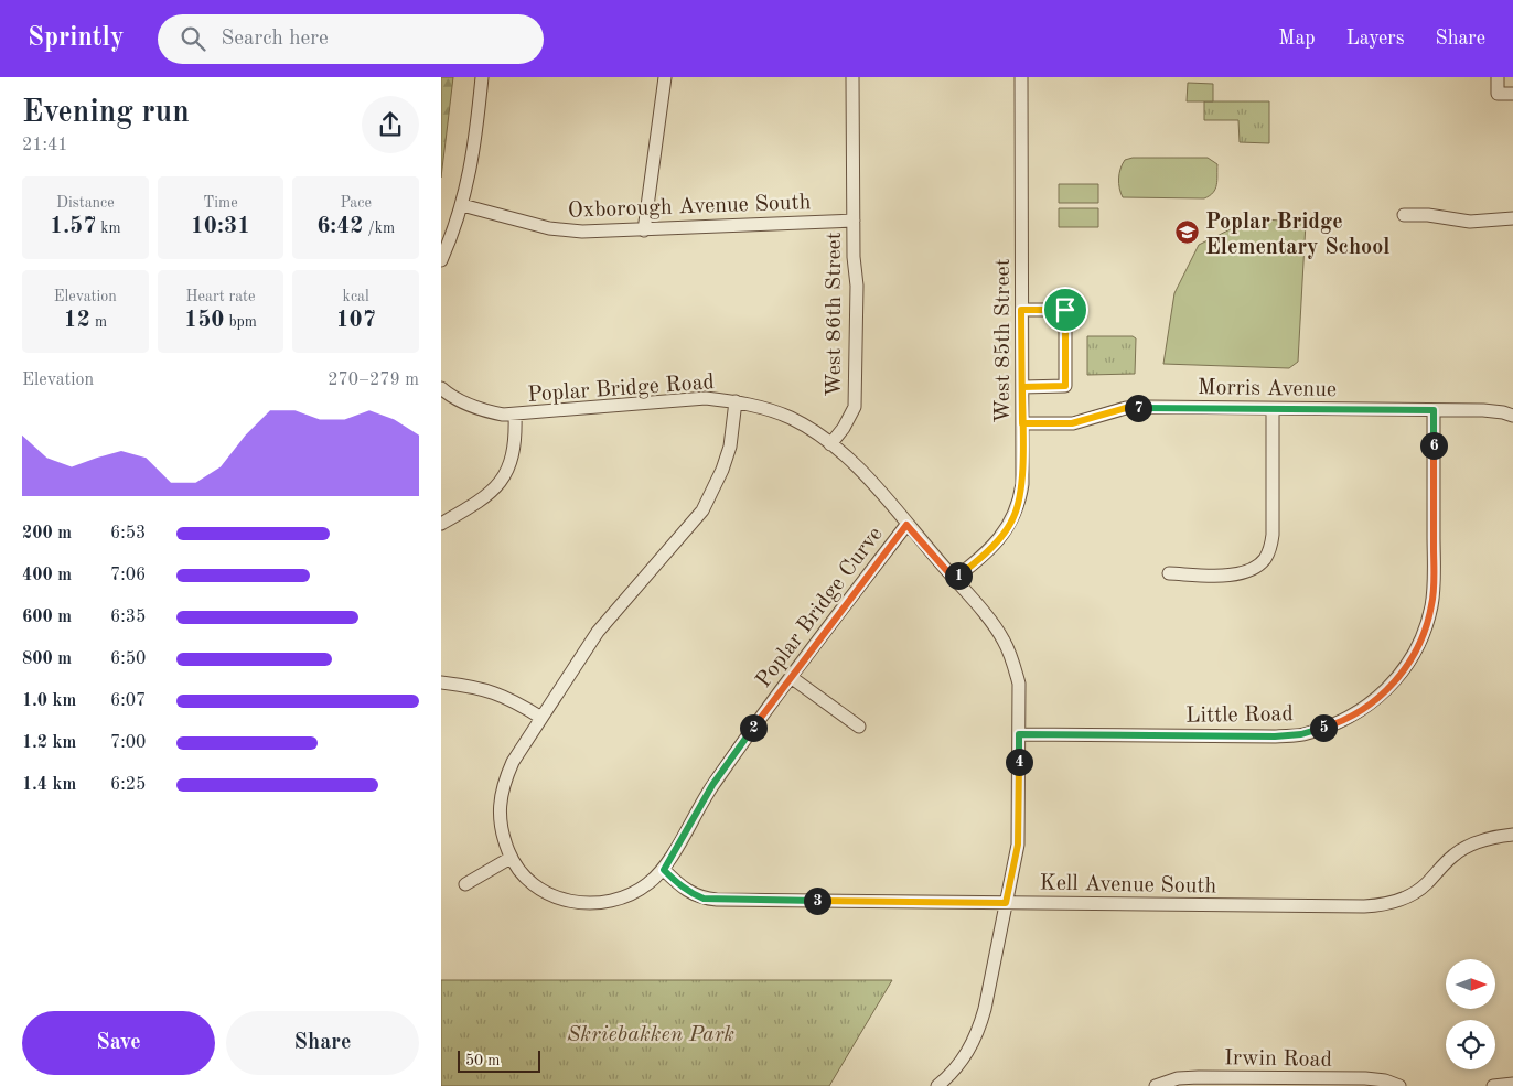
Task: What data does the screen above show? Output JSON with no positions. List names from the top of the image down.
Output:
{
  "streets": {
    "street": [
      "Oxborough Avenue South",
      "West 86th Street",
      "West 85th Street",
      "Poplar Bridge Road",
      "Morris Avenue",
      "Poplar Bridge Curve",
      "Little Road",
      "Kell Avenue South",
      "Irwin Road"
    ]
  },
  "crossings": [
    ["Oxborough Avenue South", "West 86th Street"],
    ["West 86th Street", "Poplar Bridge Road"],
    ["West 85th Street", "Poplar Bridge Road"],
    ["West 85th Street", "Morris Avenue"],
    ["Poplar Bridge Road", "Poplar Bridge Curve"],
    ["Poplar Bridge Road", "Little Road"],
    ["Poplar Bridge Road", "Kell Avenue South"],
    ["Morris Avenue", "Little Road"],
    ["Poplar Bridge Curve", "Kell Avenue South"]
  ],
  "parks": ["Skriebakken Park"],
  "places": {
    "school or university": ["Poplar Bridge Elementary School"]
  },
  "scale_bar": "50 m",
  "north": "right",
  "page": {
    "header": "Sprintly",
    "search": "Search here",
    "nav": ["Map", "Layers", "Share"],
    "heading": ["Evening run", "21:41"],
    "stats": [
      ["Distance", "1.57 km"],
      ["Time", "10:31"],
      ["Pace", "6:42 /km"],
      ["Elevation", "12 m"],
      ["Heart rate", "150 bpm"],
      ["kcal", "107"]
    ],
    "chart": ["Elevation", "270–279 m"],
    "pins": [
      "7",
      "6",
      "1",
      "2",
      "5",
      "4",
      "3"
    ],
    "list": [
      {
        "name": "200 m",
        "note": "6:53"
      },
      {
        "name": "400 m",
        "note": "7:06"
      },
      {
        "name": "600 m",
        "note": "6:35"
      },
      {
        "name": "800 m",
        "note": "6:50"
      },
      {
        "name": "1.0 km",
        "note": "6:07"
      },
      {
        "name": "1.2 km",
        "note": "7:00"
      },
      {
        "name": "1.4 km",
        "note": "6:25"
      }
    ],
    "buttons": ["Save", "Share"],
    "scale": "50 m"
  }
}
